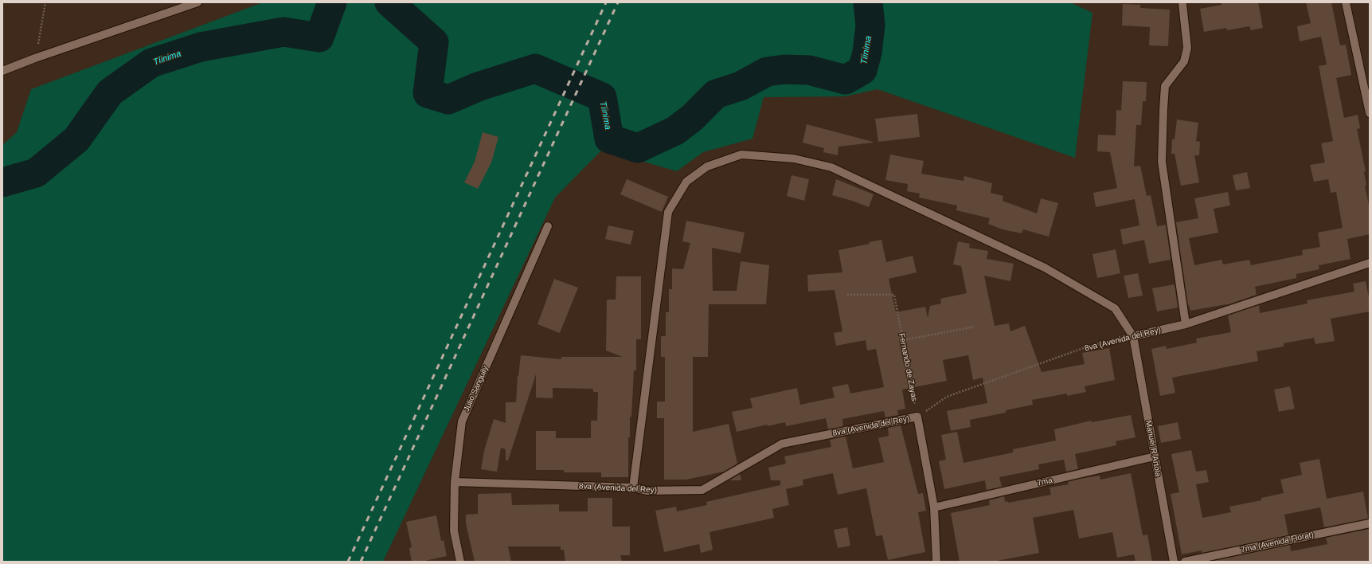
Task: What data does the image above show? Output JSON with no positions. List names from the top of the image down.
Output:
{
  "streets": {
    "street": [
      "8va (Avenida del Rey)",
      "Julio Sanguily",
      "Manuel R Artola",
      "7ma",
      "7ma (Avenida Florat)"
    ],
    "path": ["Fernando de Zayas"]
  },
  "crossings": [
    ["8va (Avenida del Rey)", "Fernando de Zayas"],
    ["8va (Avenida del Rey)", "Julio Sanguily"],
    ["8va (Avenida del Rey)", "Manuel R Artola"],
    ["Manuel R Artola", "7ma"]
  ],
  "water": ["Tíinima"]
}
